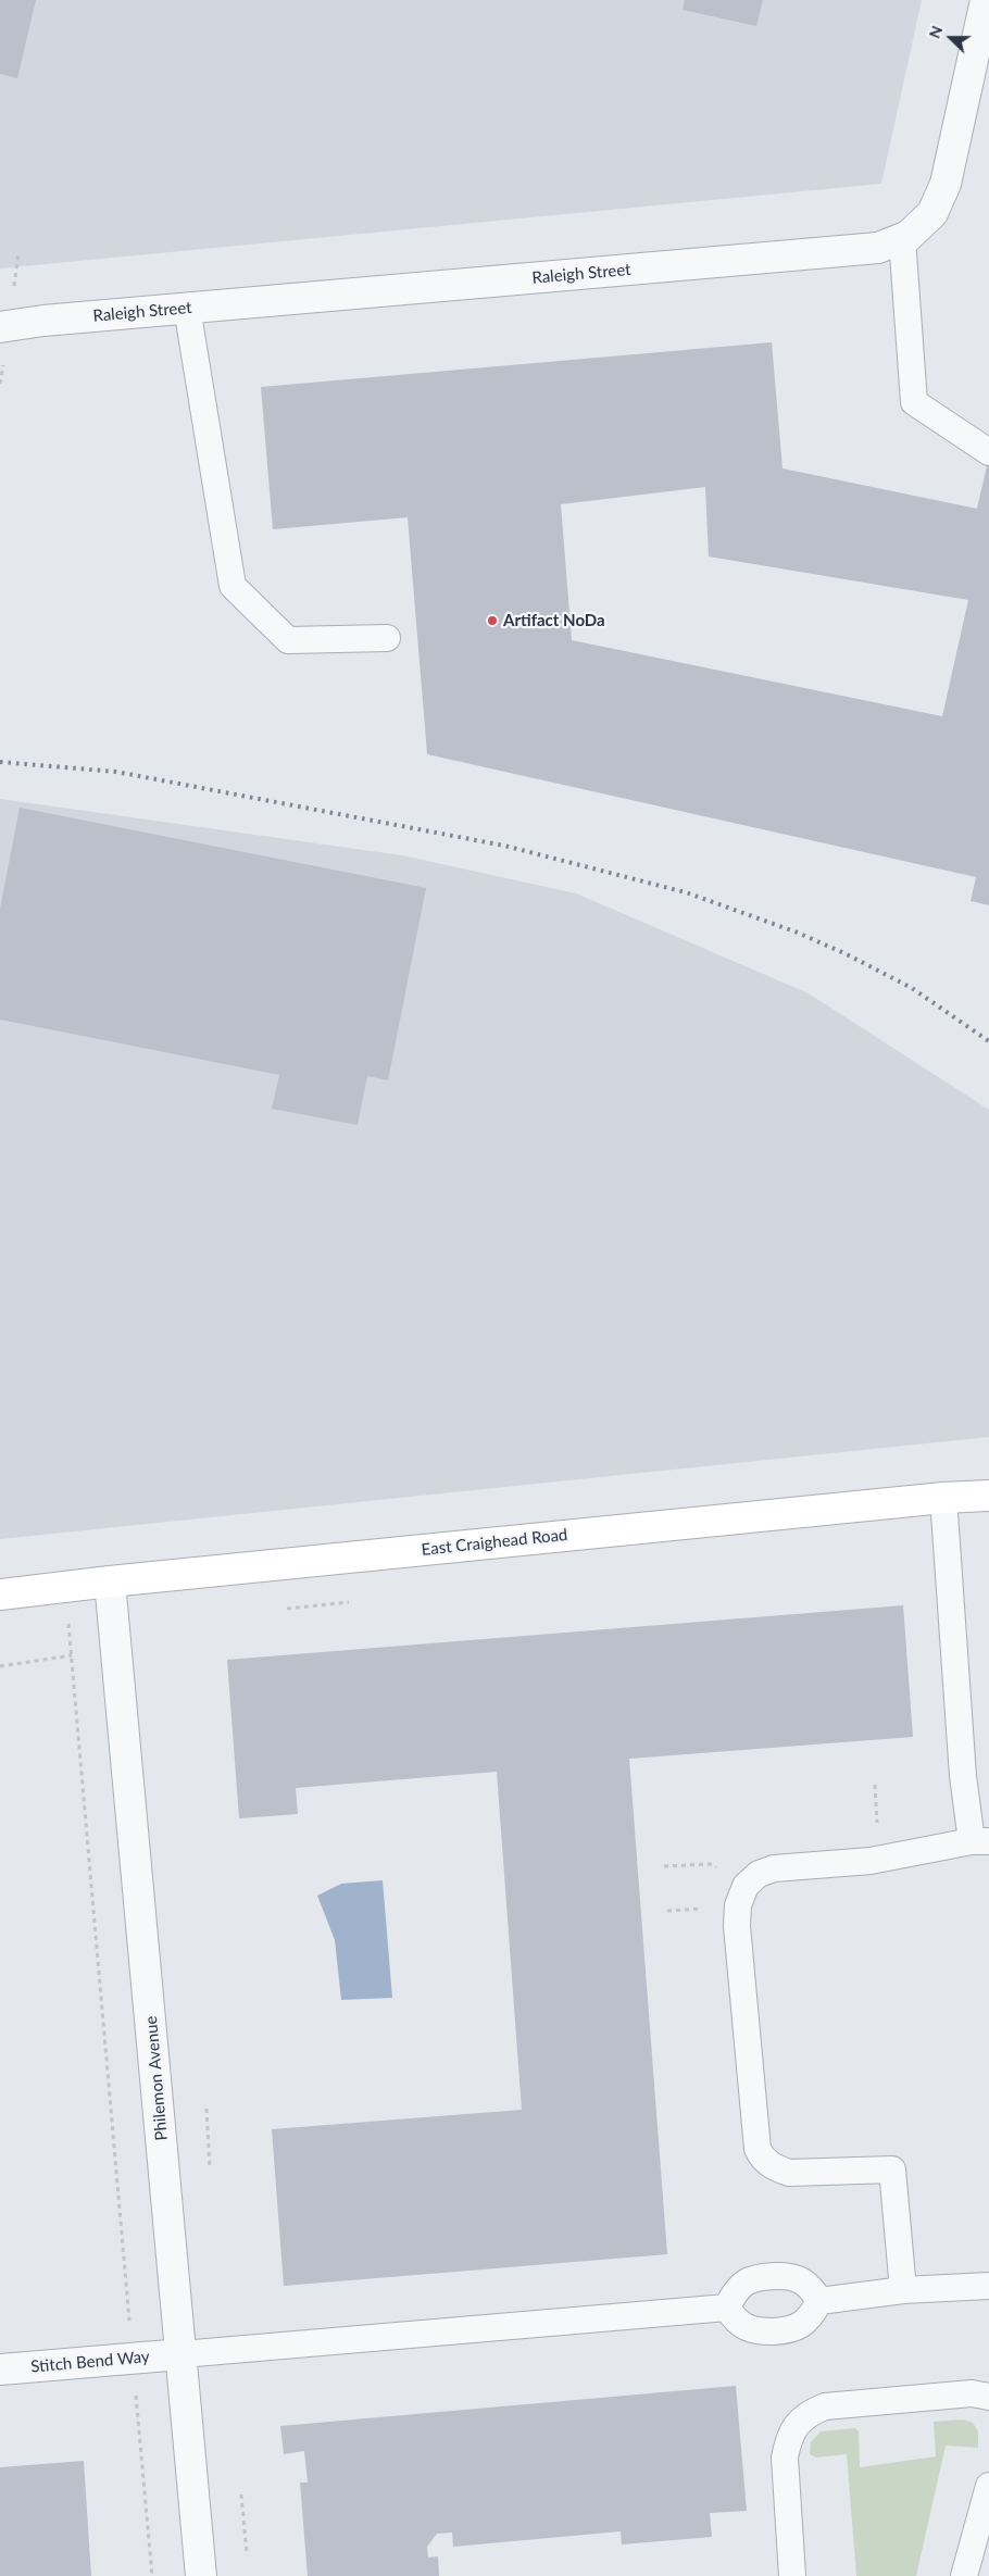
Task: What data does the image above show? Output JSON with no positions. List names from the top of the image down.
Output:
{
  "streets": {
    "street": [
      "Raleigh Street",
      "East Craighead Road",
      "Philemon Avenue",
      "Stitch Bend Way"
    ]
  },
  "crossings": [
    ["East Craighead Road", "Philemon Avenue"],
    ["Philemon Avenue", "Stitch Bend Way"]
  ],
  "places": ["Artifact NoDa"],
  "north": "left"
}
